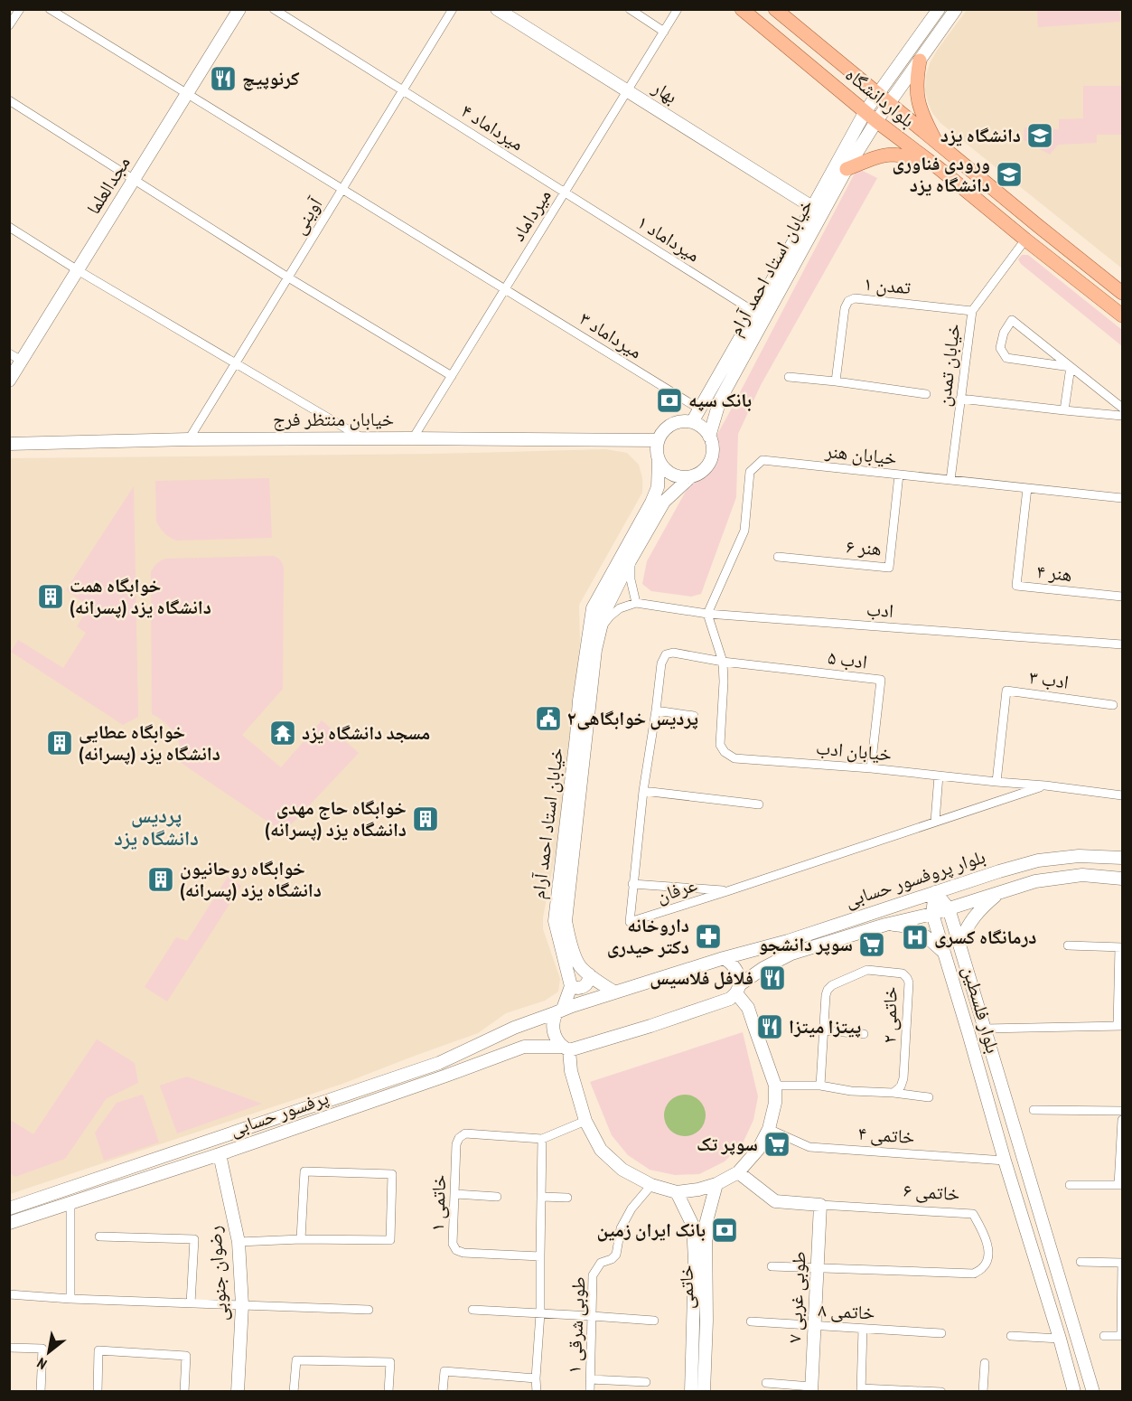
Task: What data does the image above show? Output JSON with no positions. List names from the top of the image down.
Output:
{
  "streets": {
    "main road": [
      "بهار",
      "بلواردانشگاه",
      "مجدالعلما",
      "خیابان استاد احمد آرام",
      "خیابان منتظر فرج",
      "بلوار پروفسور حسابی",
      "بلوار فلسطین",
      "پرفسور حسابی",
      "خاتمی ۶",
      "رضوان جنوبی",
      "خاتمی",
      "طوبی غربی ۷"
    ],
    "street": [
      "میرداماد ۴",
      "میرداماد",
      "آوینی",
      "میرداماد ۱",
      "تمدن ۱",
      "میرداماد ۳",
      "خیابان تمدن",
      "خیابان هنر",
      "هنر ۶",
      "هنر ۴",
      "ادب",
      "ادب ۵",
      "ادب ۳",
      "خیابان ادب",
      "عرفان",
      "خاتمی ۲",
      "خاتمی ۴",
      "خاتمی ۱",
      "خاتمی ۸",
      "طوبی شرقی ۱"
    ]
  },
  "crossings": [
    ["بهار", "میرداماد"],
    ["بهار", "خیابان استاد احمد آرام"],
    ["بلواردانشگاه", "خیابان استاد احمد آرام"],
    ["بلواردانشگاه", "خیابان تمدن"],
    ["میرداماد ۴", "میرداماد"],
    ["میرداماد ۴", "آوینی"],
    ["میرداماد ۴", "میرداماد ۱"],
    ["مجدالعلما", "میرداماد ۳"],
    ["میرداماد", "میرداماد ۱"],
    ["میرداماد", "میرداماد ۳"],
    ["میرداماد", "خیابان منتظر فرج"],
    ["آوینی", "میرداماد ۳"],
    ["آوینی", "خیابان منتظر فرج"],
    ["میرداماد ۱", "خیابان استاد احمد آرام"],
    ["خیابان استاد احمد آرام", "میرداماد ۳"],
    ["خیابان استاد احمد آرام", "خیابان منتظر فرج"],
    ["تمدن ۱", "خیابان تمدن"],
    ["خیابان تمدن", "خیابان هنر"],
    ["خیابان هنر", "هنر ۶"],
    ["خیابان هنر", "هنر ۴"],
    ["خیابان هنر", "ادب"],
    ["خیابان هنر", "خیابان ادب"],
    ["ادب", "خیابان ادب"],
    ["ادب ۵", "خیابان ادب"],
    ["ادب ۵", "عرفان"],
    ["ادب ۳", "خیابان ادب"],
    ["خیابان ادب", "عرفان"],
    ["بلوار پروفسور حسابی", "بلوار فلسطین"],
    ["بلوار پروفسور حسابی", "پرفسور حسابی"],
    ["بلوار فلسطین", "خاتمی ۴"],
    ["پرفسور حسابی", "رضوان جنوبی"],
    ["خاتمی ۶", "طوبی غربی ۷"],
    ["طوبی غربی ۷", "خاتمی ۸"]
  ],
  "districts": ["پردیس دانشگاه یزد"],
  "places": {
    "restaurant": ["کرنوپیچ", "فلافل فلاسیس", "پیتزا میتزا"],
    "school or university": ["دانشگاه یزد", "ورودی فناوری دانشگاه یزد"],
    "bank": ["بانک سپه", "بانک ایران زمین"],
    "building": [
      "خوابگاه همت (پسرانه) دانشگاه یزد",
      "خوابگاه عطایی (پسرانه) دانشگاه یزد",
      "خوابگاه حاج مهدی (پسرانه) دانشگاه یزد",
      "خوابگاه روحانیون (پسرانه) دانشگاه یزد"
    ],
    "public building": ["پردیس خوابگاهی٢"],
    "temple": ["مسجد دانشگاه یزد"],
    "pharmacy": ["داروخانه دکتر حیدری"],
    "hospital": ["درمانگاه کسری"],
    "supermarket": ["سوپر دانشجو", "سوپر تک"]
  },
  "north": "bottom left"
}
